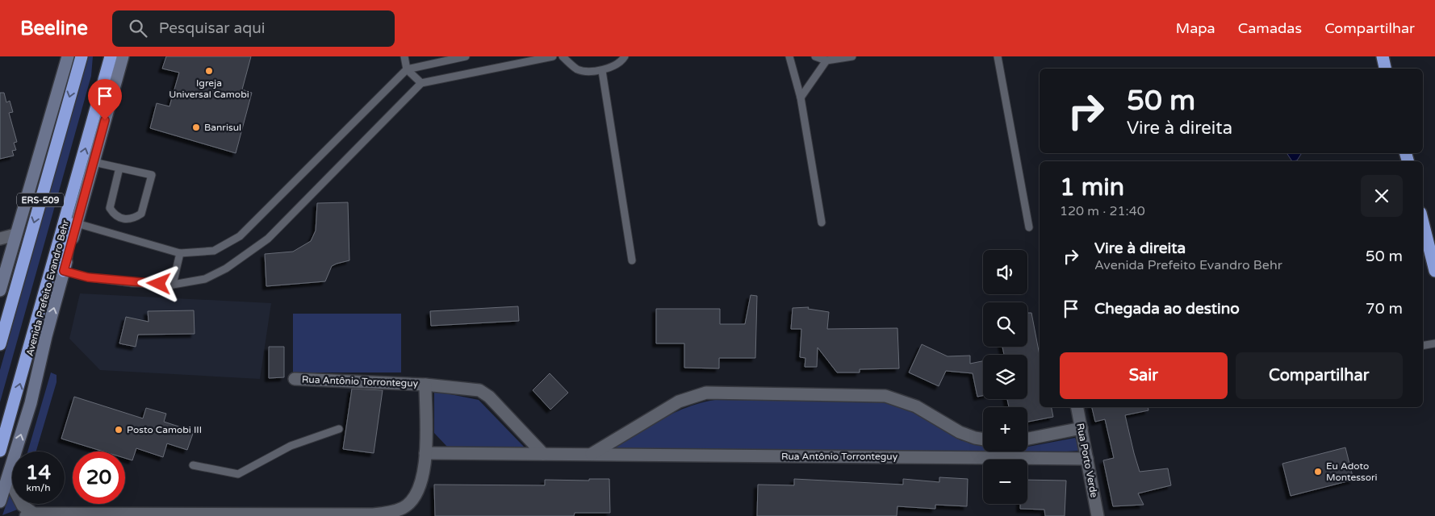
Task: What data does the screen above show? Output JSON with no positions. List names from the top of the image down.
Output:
{
  "streets": {
    "highway": ["ERS-509", "Avenida Prefeito Evandro Behr"],
    "street": ["Rua Antônio Torronteguy", "Rua Porto Verde"]
  },
  "crossings": [
    ["ERS-509", "Avenida Prefeito Evandro Behr"],
    ["Rua Antônio Torronteguy", "Rua Porto Verde"]
  ],
  "places": [
    "Igreja Universal Camobi",
    "Banrisul",
    "Posto Camobi III",
    "Eu Adoto Montessori"
  ],
  "page": {
    "header": "Beeline",
    "search": "Pesquisar aqui",
    "nav": ["Mapa", "Camadas", "Compartilhar"],
    "turn": ["50 m", "Vire à direita"],
    "heading": ["1 min", "120 m · 21:40"],
    "list": [
      {
        "name": "Vire à direita",
        "note": "Avenida Prefeito Evandro Behr",
        "value": "50 m"
      },
      {
        "name": "Chegada ao destino",
        "value": "70 m"
      }
    ],
    "map_buttons": ["+", "−"],
    "buttons": ["Sair", "Compartilhar"],
    "speed": "14 km/h",
    "limit": "20"
  }
}
